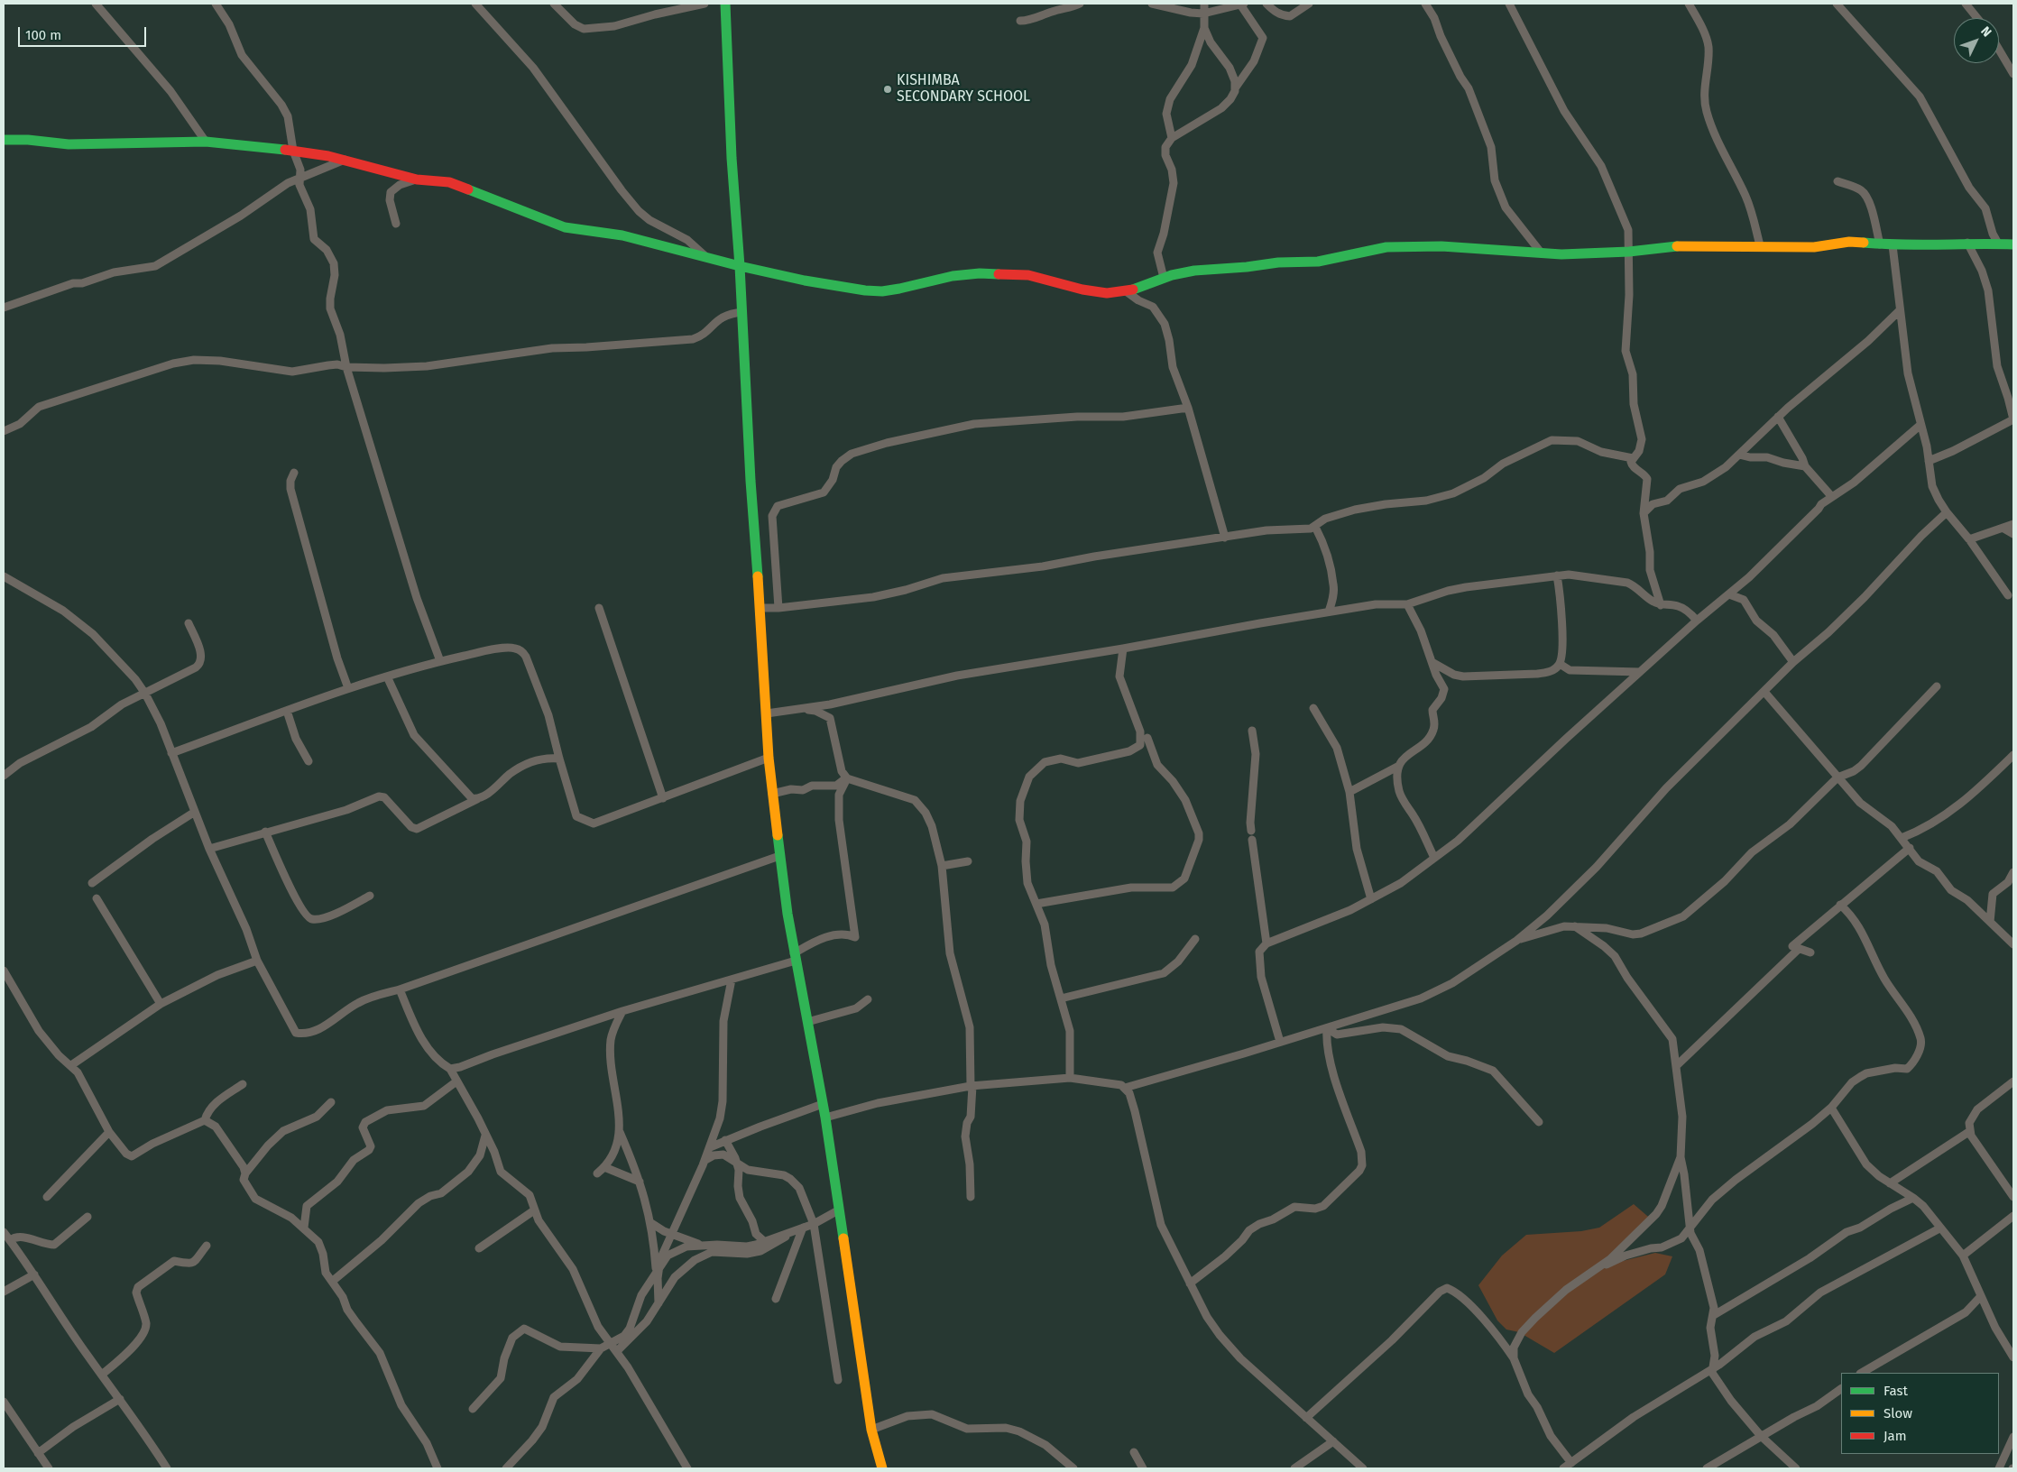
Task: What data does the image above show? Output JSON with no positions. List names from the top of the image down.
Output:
{
  "places": ["KISHIMBA SECONDARY SCHOOL"],
  "legend": ["Fast", "Slow", "Jam"],
  "scale_bar": "100 m",
  "north": "top right"
}
